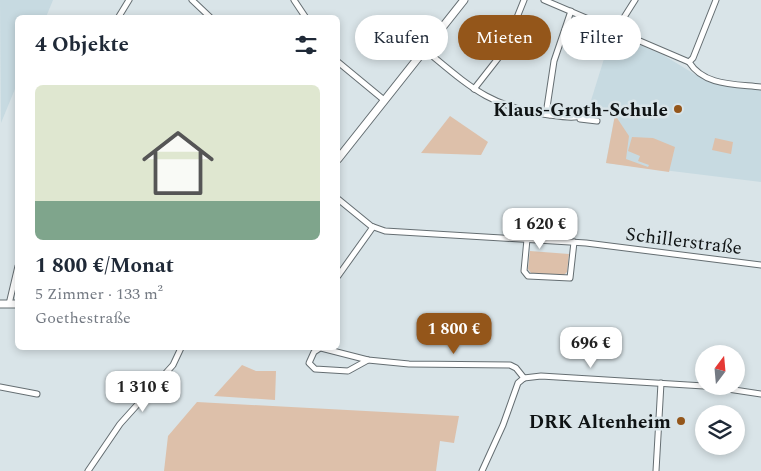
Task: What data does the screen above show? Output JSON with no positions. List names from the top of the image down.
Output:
{
  "streets": {
    "street": ["Schillerstraße"]
  },
  "places": ["Klaus-Groth-Schule", "DRK Altenheim"],
  "north": "top",
  "page": {
    "chip": ["Kaufen", "Mieten", "Filter"],
    "heading": "4 Objekte",
    "list": [
      {
        "name": "1 800 €/Monat",
        "note": "5 Zimmer · 133 m² · Goethestraße"
      }
    ],
    "price": [
      "1 620 €",
      "1 800 €",
      "696 €",
      "1 310 €"
    ]
  }
}
